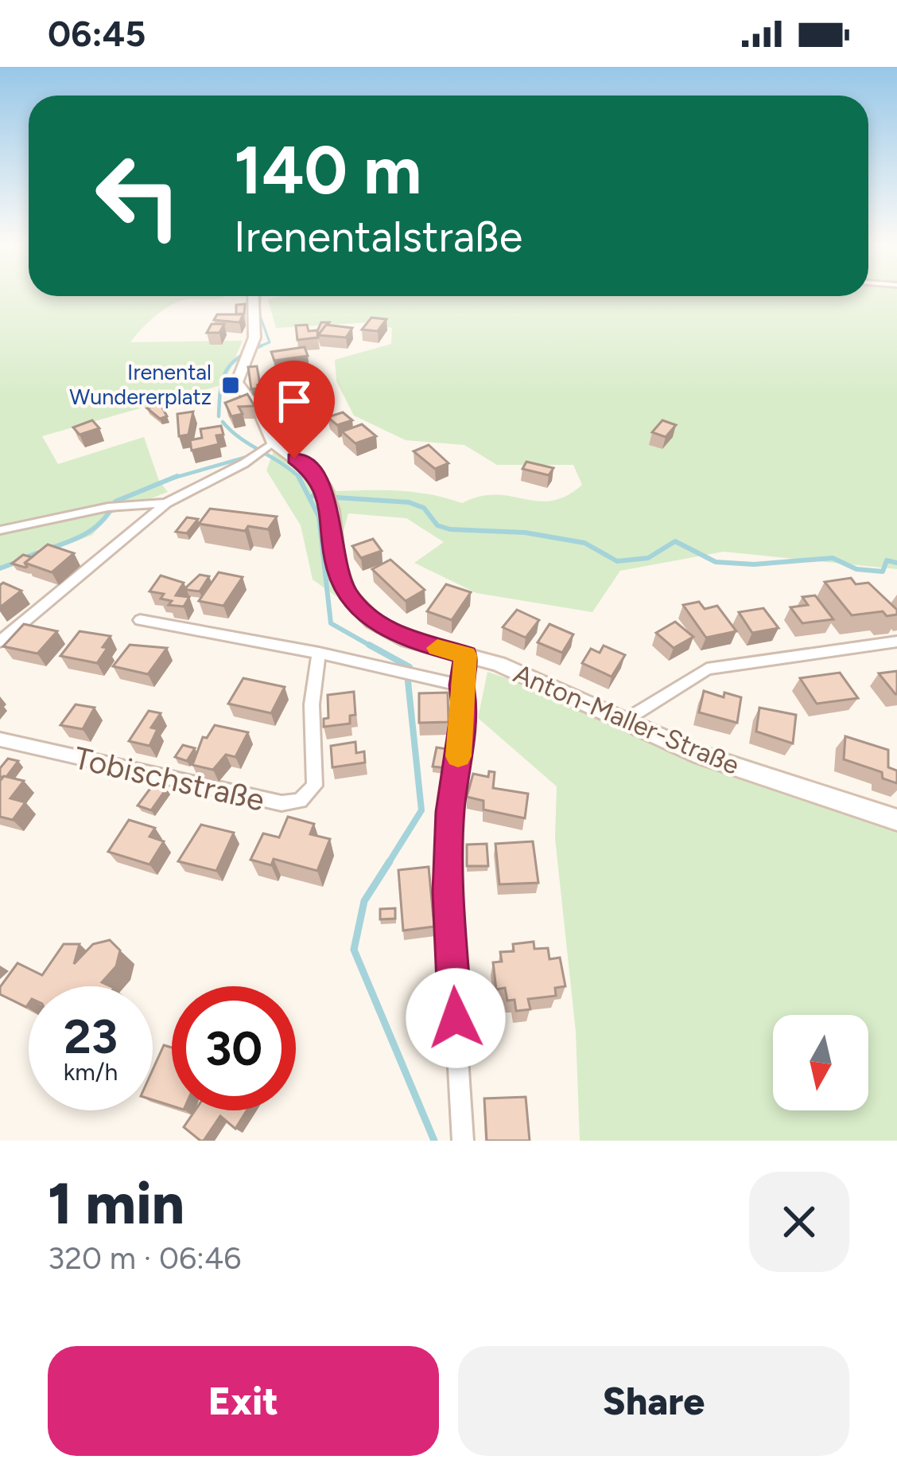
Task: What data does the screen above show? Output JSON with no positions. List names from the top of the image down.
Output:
{
  "streets": {
    "street": ["Anton-Maller-Straße", "Tobischstraße"]
  },
  "places": {
    "transit": ["Irenental Wundererplatz"]
  },
  "north": "bottom",
  "page": {
    "status": "06:45",
    "turn": ["140 m", "Irenentalstraße"],
    "speed": "23 km/h",
    "limit": "30",
    "heading": ["1 min", "320 m · 06:46"],
    "buttons": ["Exit", "Share"]
  }
}
